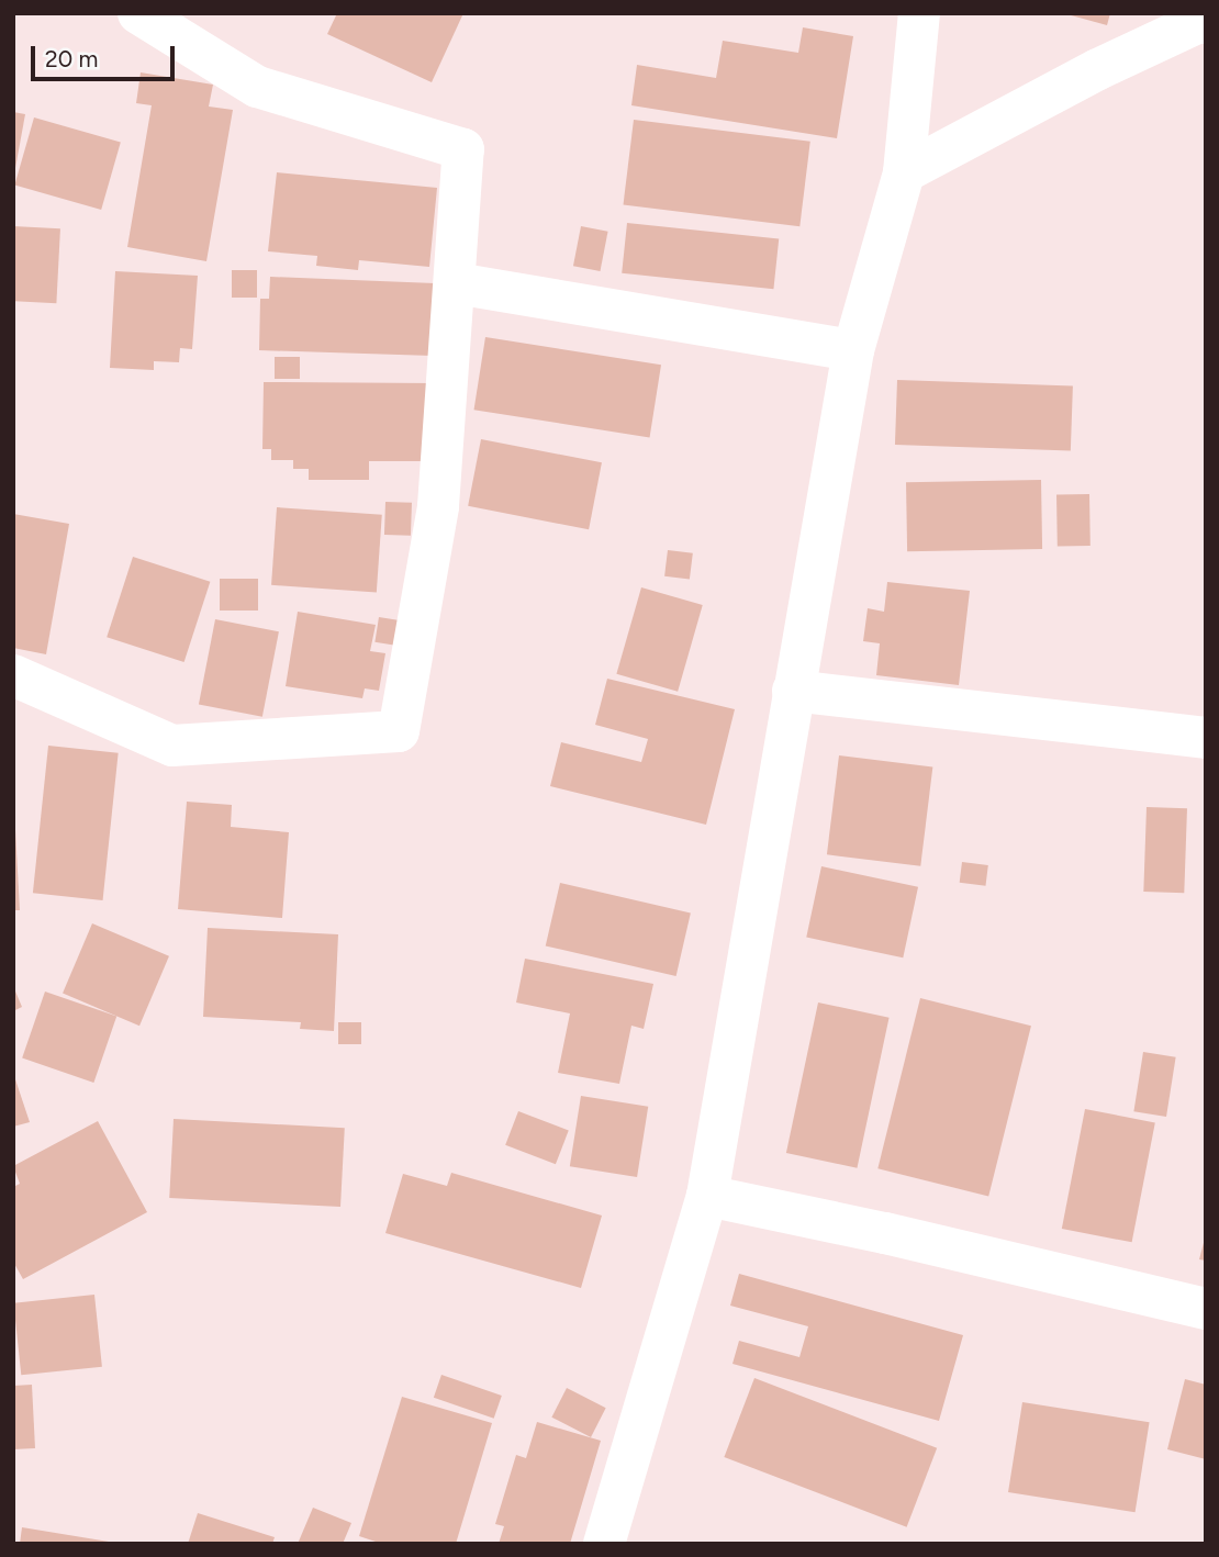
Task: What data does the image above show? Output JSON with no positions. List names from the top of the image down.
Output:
{
  "scale_bar": "20 m"
}
